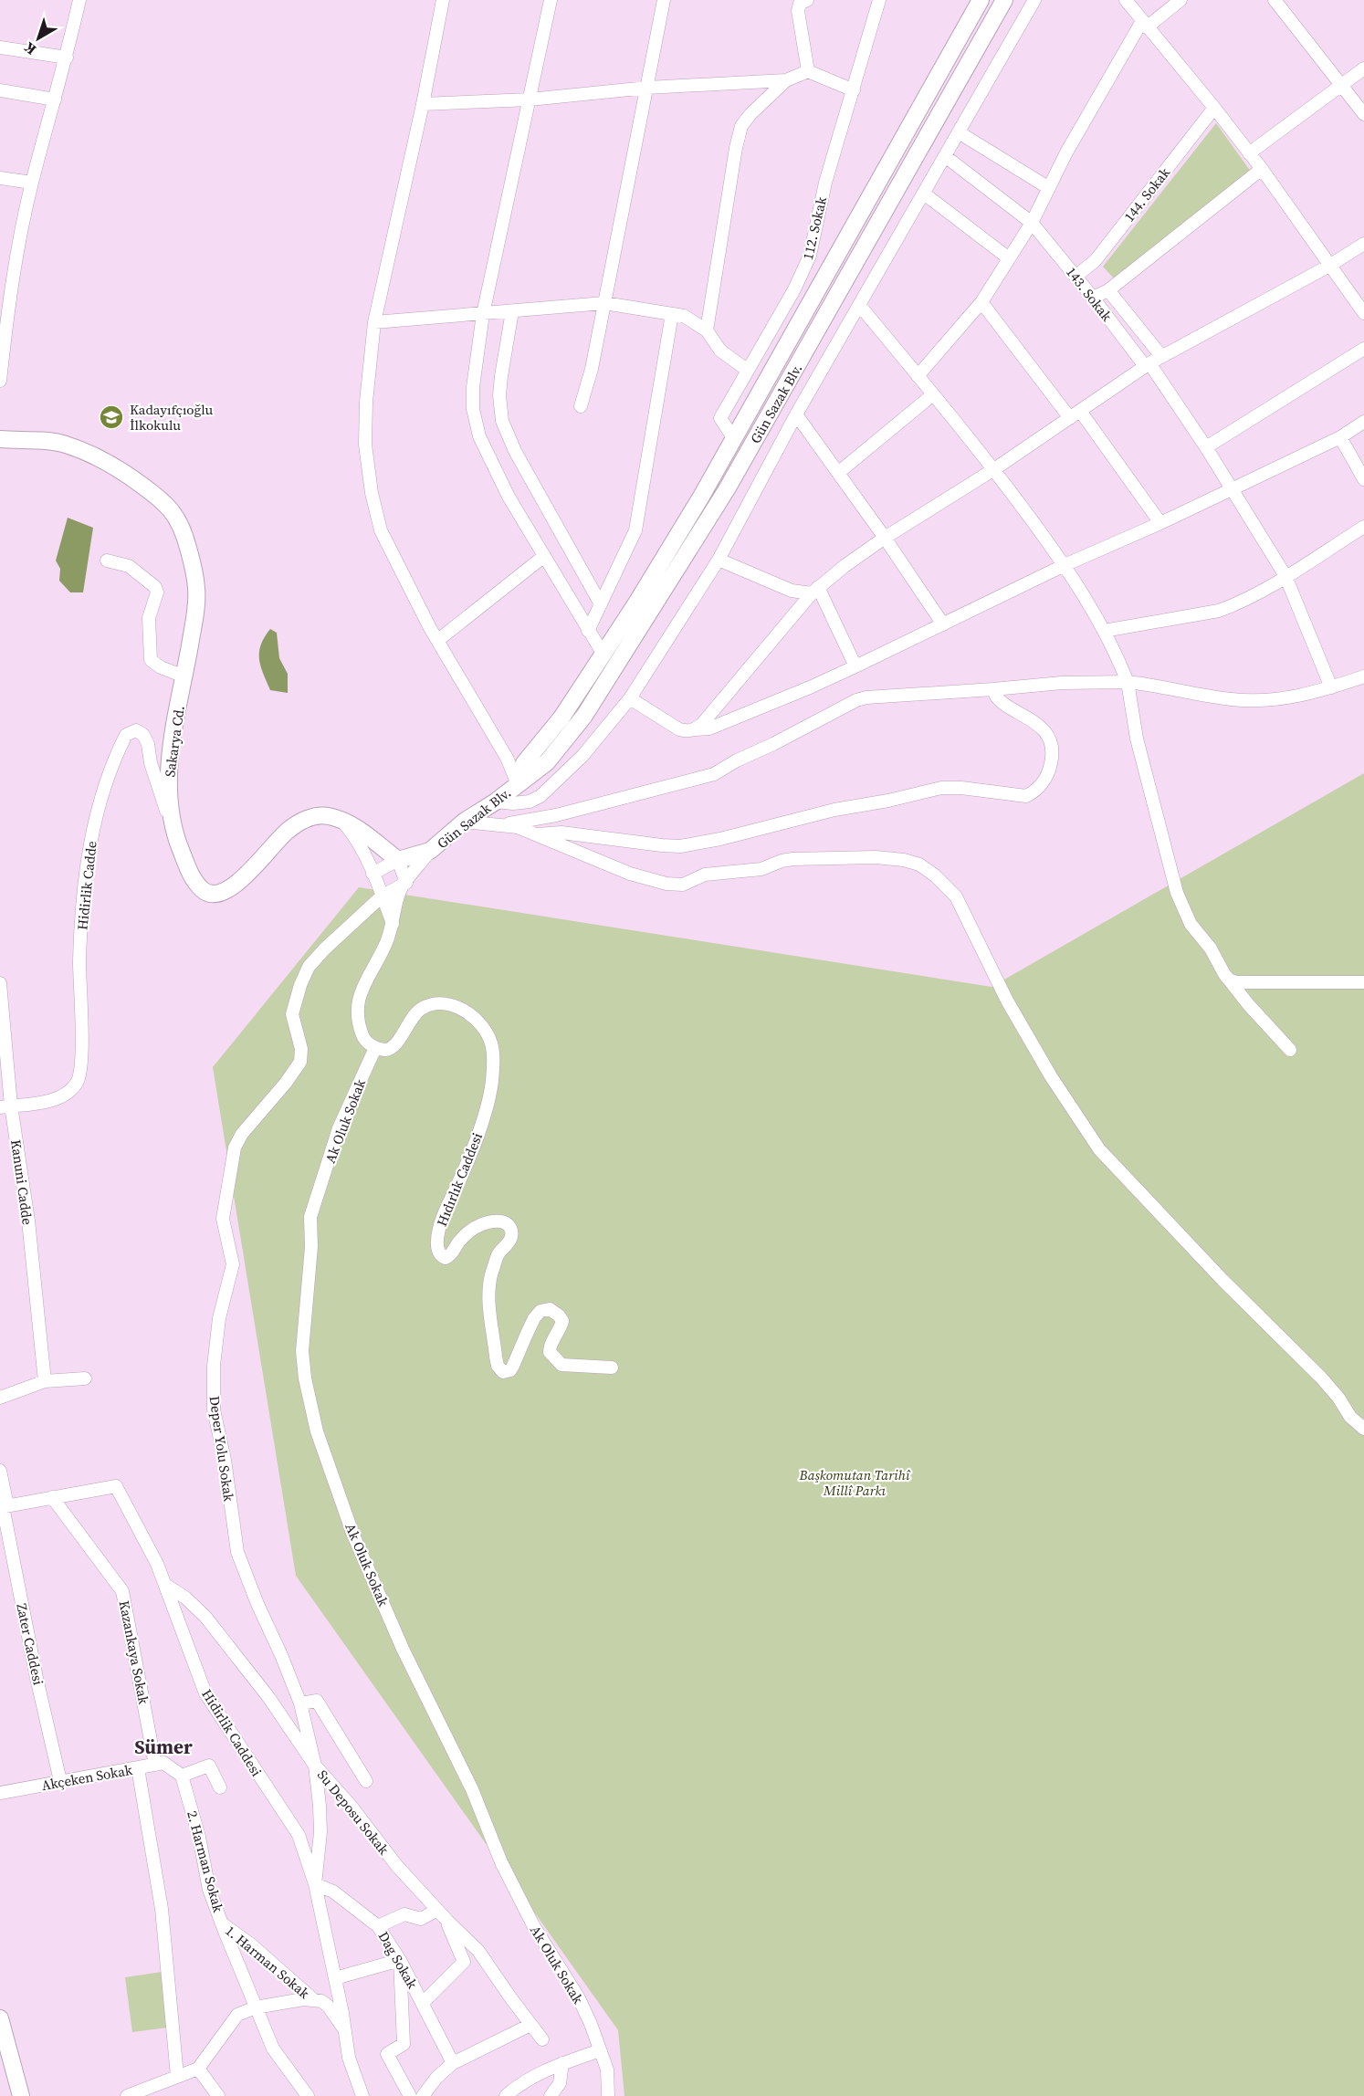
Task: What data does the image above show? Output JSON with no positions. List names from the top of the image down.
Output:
{
  "streets": {
    "main road": ["Gün Sazak Blv.", "Sakarya Cd."],
    "street": [
      "144. Sokak",
      "112. Sokak",
      "143. Sokak",
      "Hidirlik Cadde",
      "Ak Oluk Sokak",
      "Hıdırlık Caddesi",
      "Kanuni Cadde",
      "Deper Yolu Sokak",
      "Zater Caddesi",
      "Kazankaya Sokak",
      "Hidirlik Caddesi",
      "Akçeken Sokak",
      "Su Deposu Sokak",
      "2. Harman Sokak",
      "Dag Sokak",
      "1. Harman Sokak"
    ]
  },
  "crossings": [
    ["144. Sokak", "143. Sokak"],
    ["112. Sokak", "Gün Sazak Blv."],
    ["Sakarya Cd.", "Hidirlik Cadde"],
    ["Hidirlik Cadde", "Kanuni Cadde"],
    ["Ak Oluk Sokak", "Hıdırlık Caddesi"],
    ["Deper Yolu Sokak", "Hidirlik Caddesi"],
    ["Deper Yolu Sokak", "Su Deposu Sokak"],
    ["Deper Yolu Sokak", "Dag Sokak"],
    ["Zater Caddesi", "Hidirlik Caddesi"],
    ["Zater Caddesi", "Akçeken Sokak"],
    ["Kazankaya Sokak", "Hidirlik Caddesi"],
    ["Kazankaya Sokak", "Akçeken Sokak"],
    ["Hidirlik Caddesi", "Su Deposu Sokak"],
    ["Hidirlik Caddesi", "Dag Sokak"],
    ["Hidirlik Caddesi", "1. Harman Sokak"],
    ["2. Harman Sokak", "1. Harman Sokak"]
  ],
  "districts": ["Sümer"],
  "parks": ["Başkomutan Tarihî Millî Parkı"],
  "places": {
    "school or university": ["Kadayıfçıoğlu İlkokulu"]
  },
  "north": "bottom left"
}
